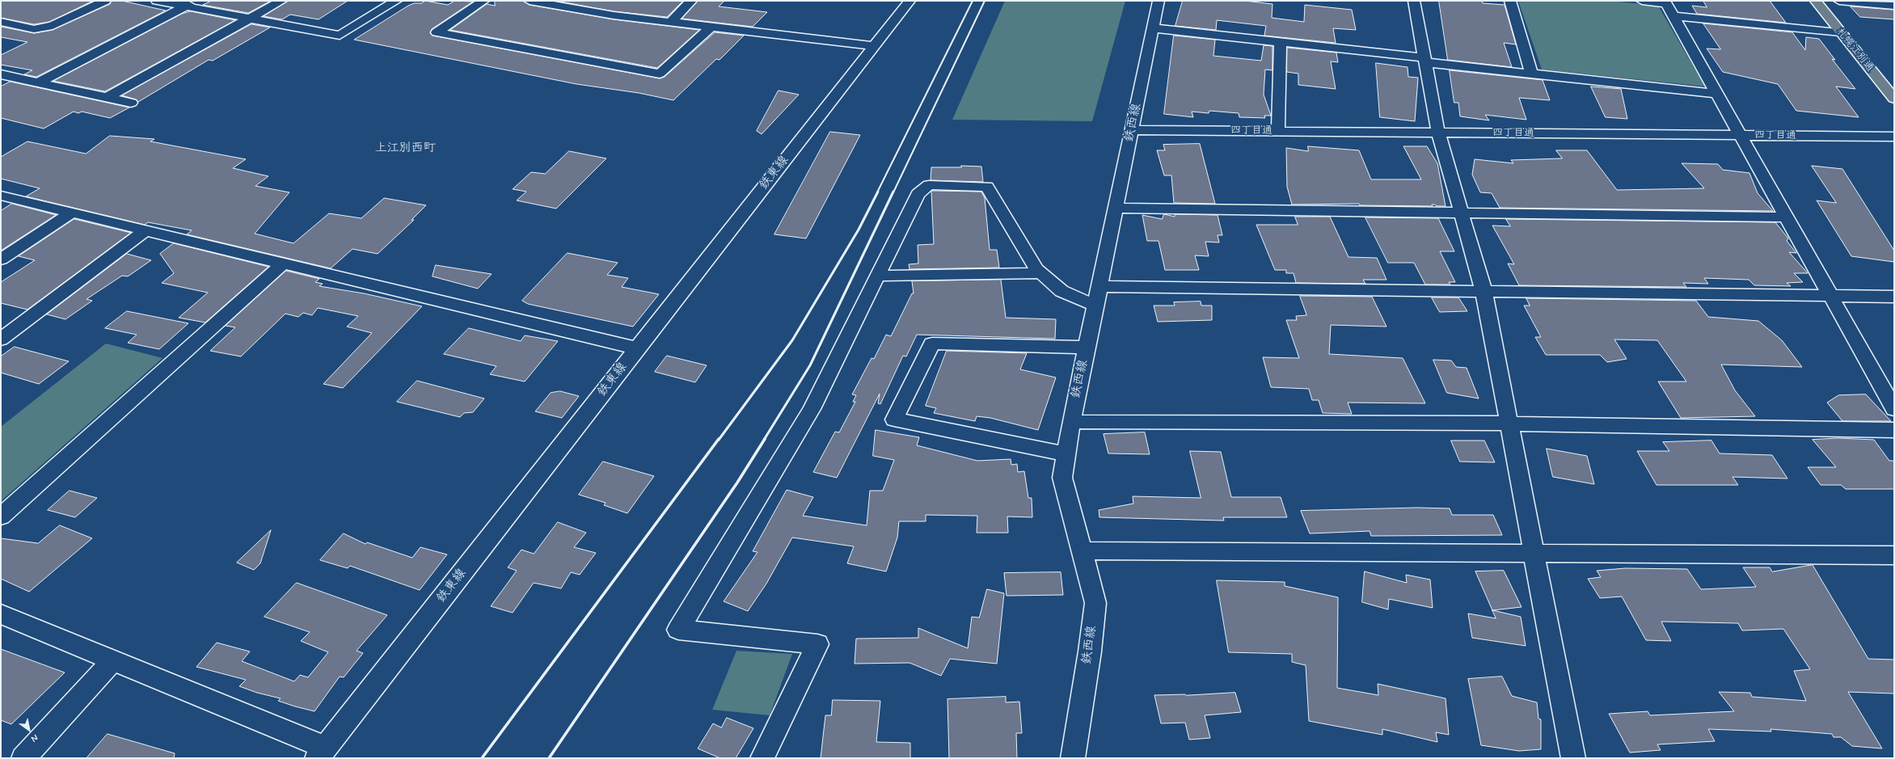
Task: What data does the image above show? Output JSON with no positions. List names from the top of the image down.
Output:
{
  "streets": {
    "highway": ["札幌江別通"],
    "street": ["鉄西線", "四丁目通", "鉄東線"]
  },
  "crossings": [
    ["鉄西線", "四丁目通"]
  ],
  "districts": ["上江別西町"],
  "north": "bottom right"
}
